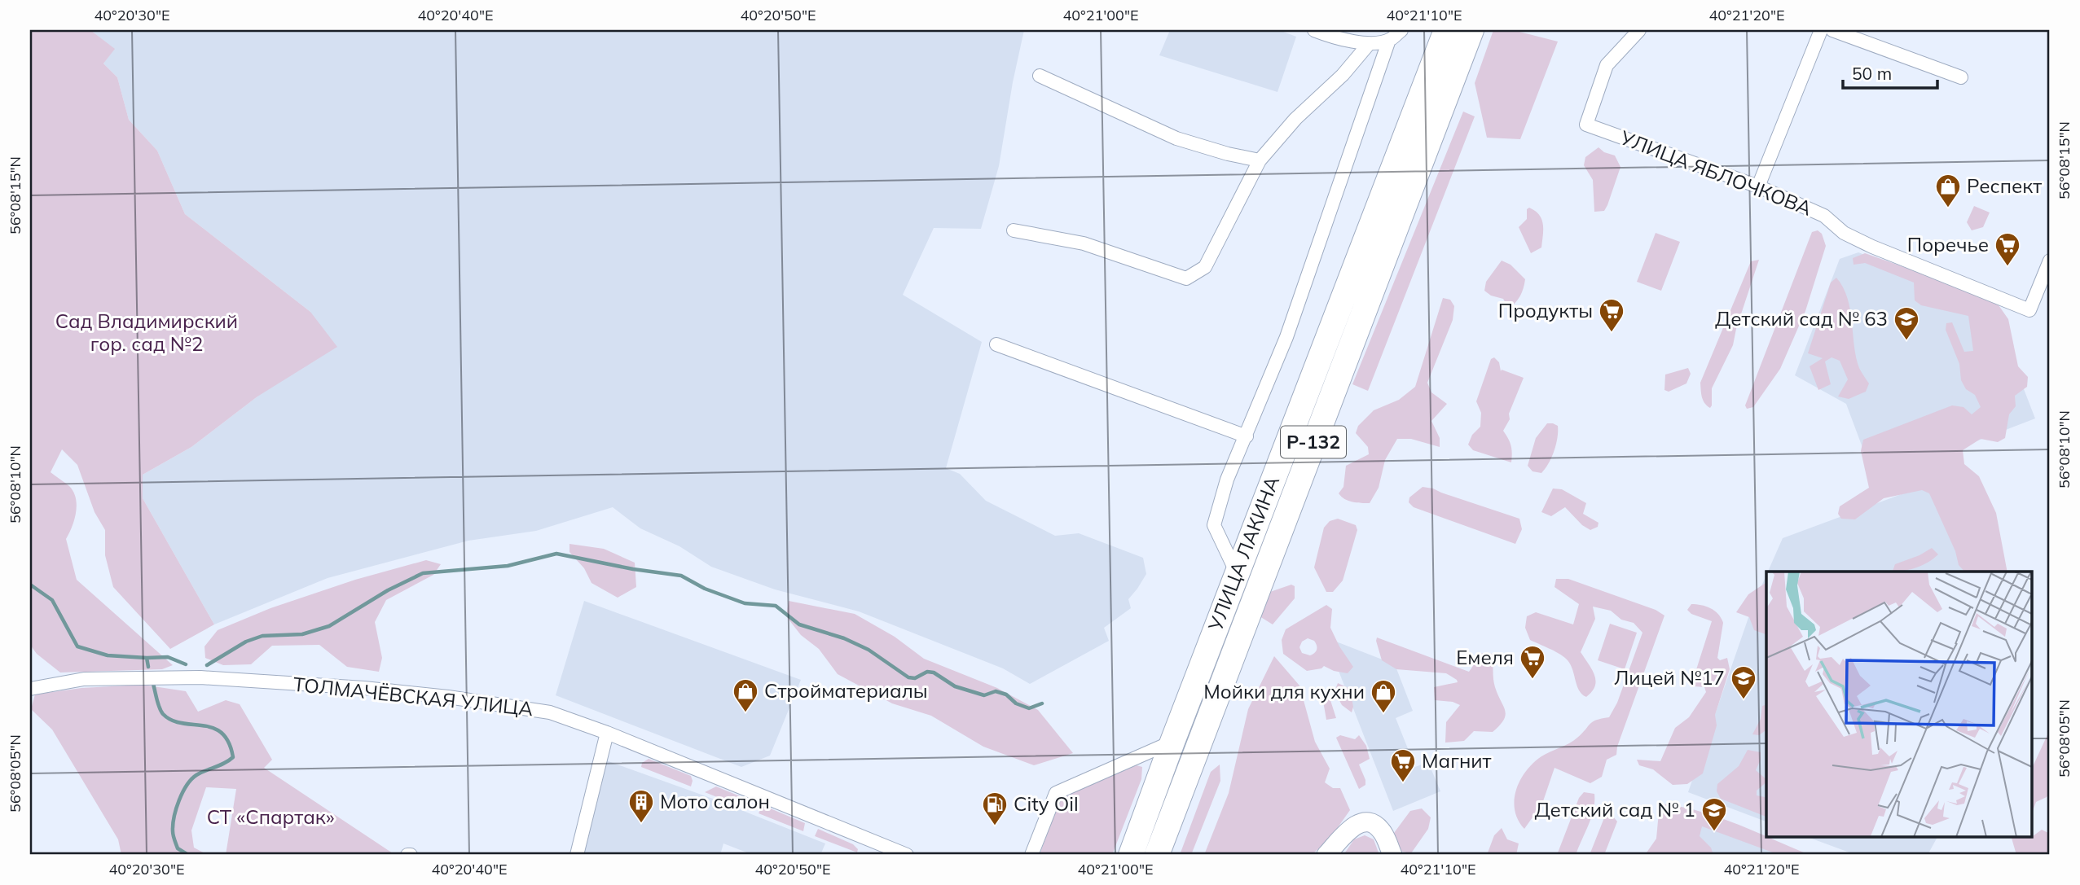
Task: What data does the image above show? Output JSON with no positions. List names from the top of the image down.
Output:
{
  "streets": {
    "highway": ["Р-132", "УЛИЦА ЛАКИНА"],
    "street": ["УЛИЦА ЯБЛОЧКОВА", "ТОЛМАЧЁВСКАЯ УЛИЦА"]
  },
  "parks": ["Сад Владимирский гор. сад №2", "СТ «Спартак»"],
  "places": {
    "shop": ["Респект", "Стройматериалы", "Мойки для кухни"],
    "supermarket": [
      "Поречье",
      "Продукты",
      "Емеля",
      "Магнит"
    ],
    "school or university": ["Детский сад № 63", "Лицей №17", "Детский сад № 1"],
    "building": ["Мото салон"],
    "fuel station": ["City Oil"]
  },
  "scale_bar": "50 m",
  "coordinates": [
    "40°20'30\"E",
    "40°20'40\"E",
    "40°20'50\"E",
    "40°21'00\"E",
    "40°21'10\"E",
    "40°21'20\"E",
    "56°08'15\"N",
    "56°08'10\"N",
    "56°08'05\"N"
  ]
}
